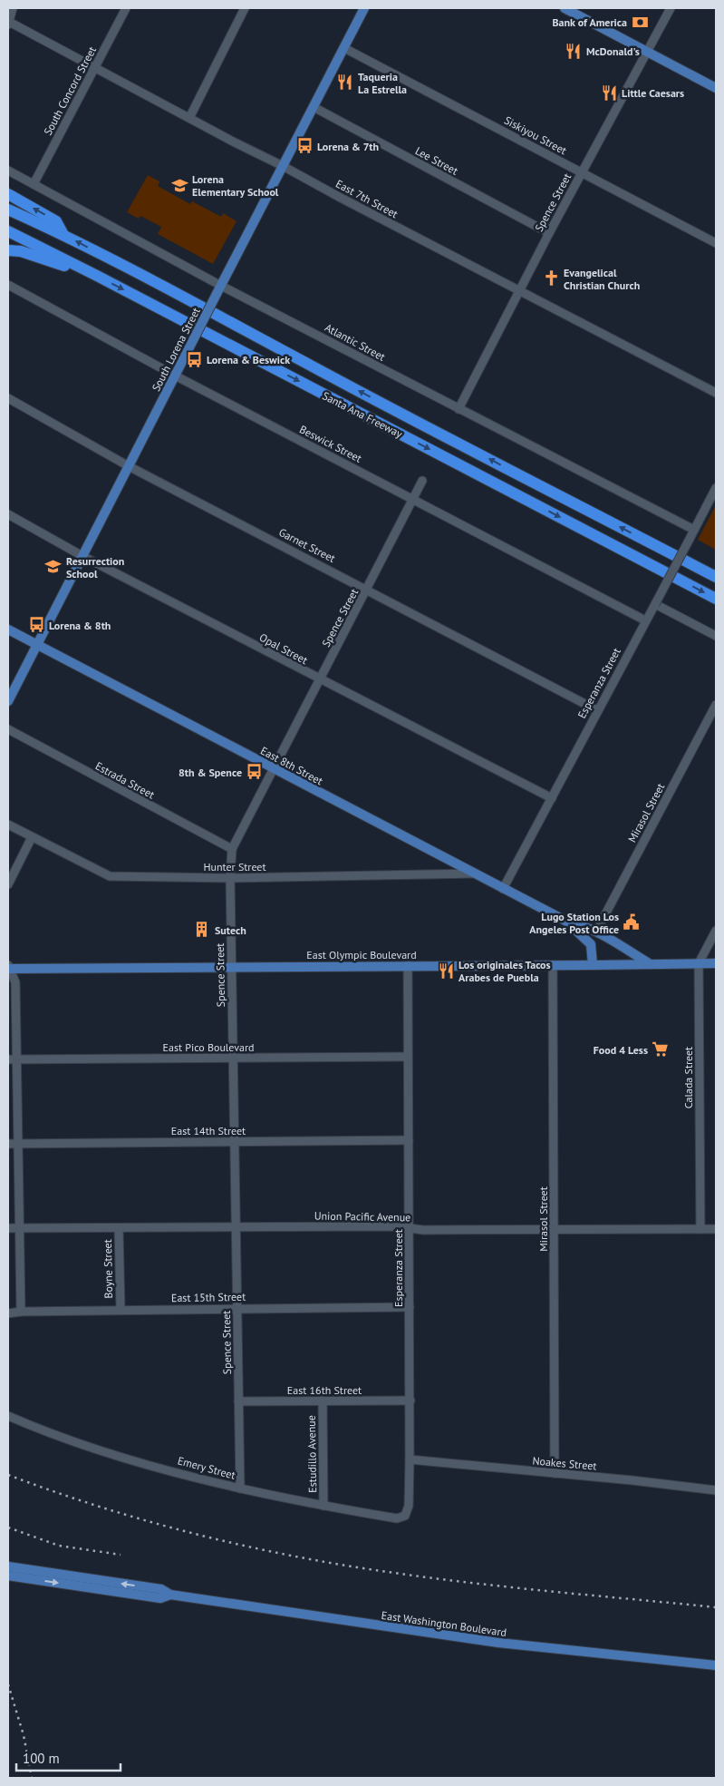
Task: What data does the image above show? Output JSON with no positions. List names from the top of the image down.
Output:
{
  "streets": {
    "highway": ["Santa Ana Freeway"],
    "main road": [
      "South Lorena Street",
      "East 8th Street",
      "East Olympic Boulevard",
      "East Washington Boulevard"
    ],
    "street": [
      "South Concord Street",
      "Siskiyou Street",
      "Lee Street",
      "East 7th Street",
      "Spence Street",
      "Atlantic Street",
      "Beswick Street",
      "Garnet Street",
      "Opal Street",
      "Esperanza Street",
      "Estrada Street",
      "Mirasol Street",
      "Hunter Street",
      "East Pico Boulevard",
      "Calada Street",
      "East 14th Street",
      "Union Pacific Avenue",
      "Boyne Street",
      "East 15th Street",
      "East 16th Street",
      "Estudillo Avenue",
      "Noakes Street",
      "Emery Street"
    ]
  },
  "crossings": [
    ["South Concord Street", "East 7th Street"],
    ["South Concord Street", "Atlantic Street"],
    ["Siskiyou Street", "Spence Street"],
    ["Siskiyou Street", "South Lorena Street"],
    ["Lee Street", "Spence Street"],
    ["Lee Street", "South Lorena Street"],
    ["East 7th Street", "Spence Street"],
    ["East 7th Street", "South Lorena Street"],
    ["Spence Street", "Atlantic Street"],
    ["Spence Street", "Beswick Street"],
    ["Spence Street", "Garnet Street"],
    ["Spence Street", "Opal Street"],
    ["Spence Street", "East 8th Street"],
    ["Spence Street", "Estrada Street"],
    ["Spence Street", "Hunter Street"],
    ["Spence Street", "East Olympic Boulevard"],
    ["Spence Street", "East Pico Boulevard"],
    ["Spence Street", "East 14th Street"],
    ["Spence Street", "Union Pacific Avenue"],
    ["Spence Street", "East 15th Street"],
    ["Spence Street", "East 16th Street"],
    ["Spence Street", "Emery Street"],
    ["Atlantic Street", "South Lorena Street"],
    ["Atlantic Street", "Esperanza Street"],
    ["South Lorena Street", "Beswick Street"],
    ["South Lorena Street", "Garnet Street"],
    ["South Lorena Street", "Opal Street"],
    ["South Lorena Street", "East 8th Street"],
    ["Beswick Street", "Esperanza Street"],
    ["Garnet Street", "Esperanza Street"],
    ["Opal Street", "Esperanza Street"],
    ["Esperanza Street", "East 8th Street"],
    ["Esperanza Street", "East Olympic Boulevard"],
    ["Esperanza Street", "East Pico Boulevard"],
    ["Esperanza Street", "East 14th Street"],
    ["Esperanza Street", "Union Pacific Avenue"],
    ["Esperanza Street", "East 15th Street"],
    ["Esperanza Street", "East 16th Street"],
    ["Esperanza Street", "Noakes Street"],
    ["Esperanza Street", "Emery Street"],
    ["East 8th Street", "Mirasol Street"],
    ["East 8th Street", "Hunter Street"],
    ["East 8th Street", "East Olympic Boulevard"],
    ["Mirasol Street", "East Olympic Boulevard"],
    ["Mirasol Street", "Union Pacific Avenue"],
    ["Mirasol Street", "Noakes Street"],
    ["East Olympic Boulevard", "Calada Street"],
    ["Calada Street", "Union Pacific Avenue"],
    ["Union Pacific Avenue", "Boyne Street"],
    ["Boyne Street", "East 15th Street"],
    ["East 16th Street", "Estudillo Avenue"],
    ["Estudillo Avenue", "Emery Street"]
  ],
  "places": {
    "bank": ["Bank of America"],
    "restaurant": [
      "McDonald's",
      "Taqueria La Estrella",
      "Little Caesars",
      "Los originales Tacos Arabes de Puebla"
    ],
    "bus stop": [
      "Lorena & 7th",
      "Lorena & Beswick",
      "Lorena & 8th",
      "8th & Spence"
    ],
    "school or university": ["Lorena Elementary School", "Resurrection School"],
    "church": ["Evangelical Christian Church"],
    "public building": ["Lugo Station Los Angeles Post Office"],
    "building": ["Sutech"],
    "supermarket": ["Food 4 Less"]
  },
  "scale_bar": "100 m"
}
